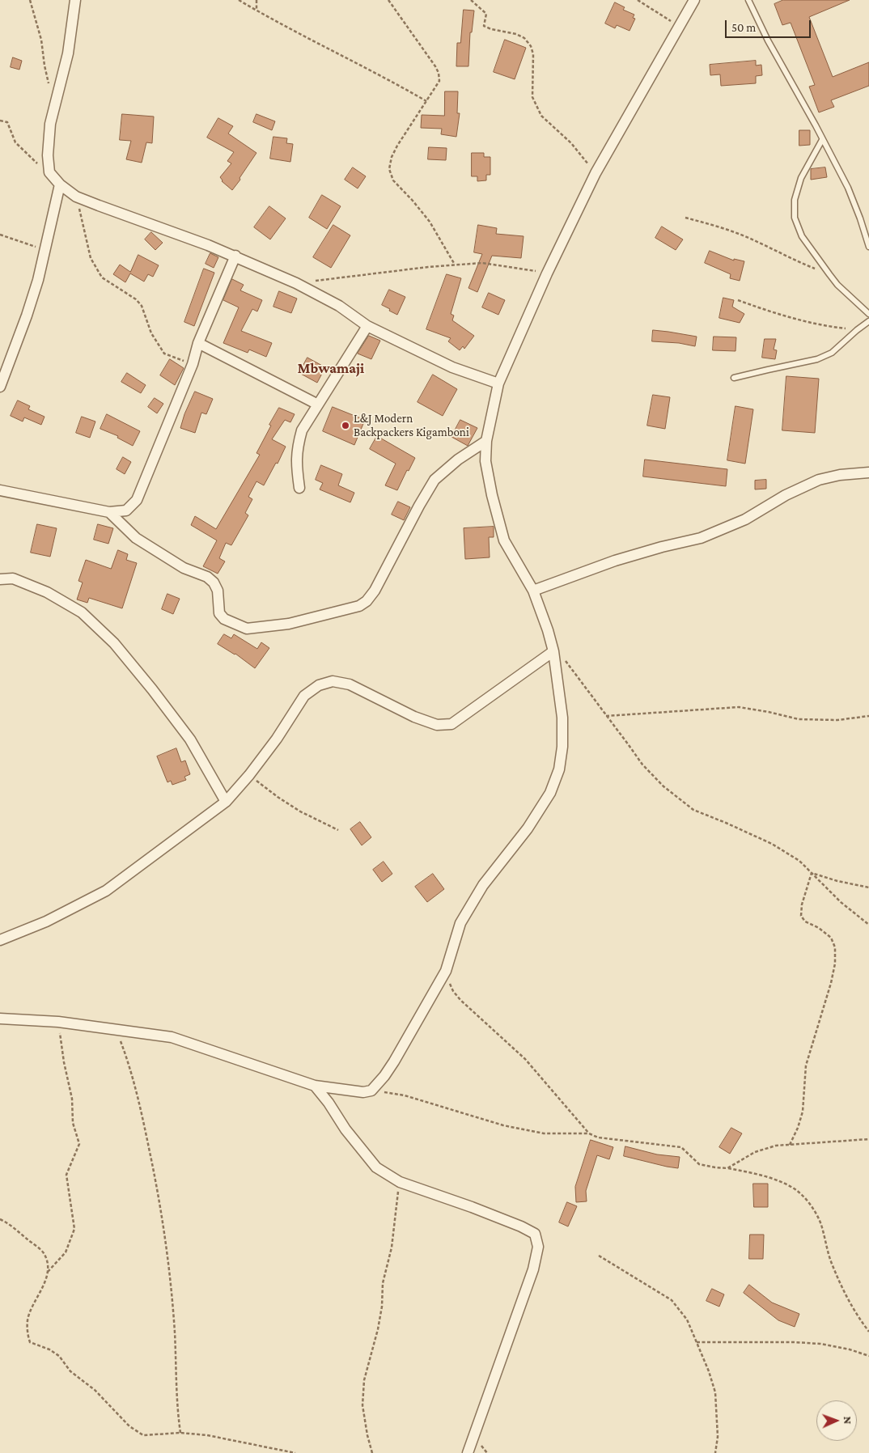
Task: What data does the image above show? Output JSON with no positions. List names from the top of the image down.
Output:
{
  "districts": ["Mbwamaji"],
  "places": ["L&J Modern Backpackers Kigamboni"],
  "scale_bar": "50 m",
  "north": "right"
}
